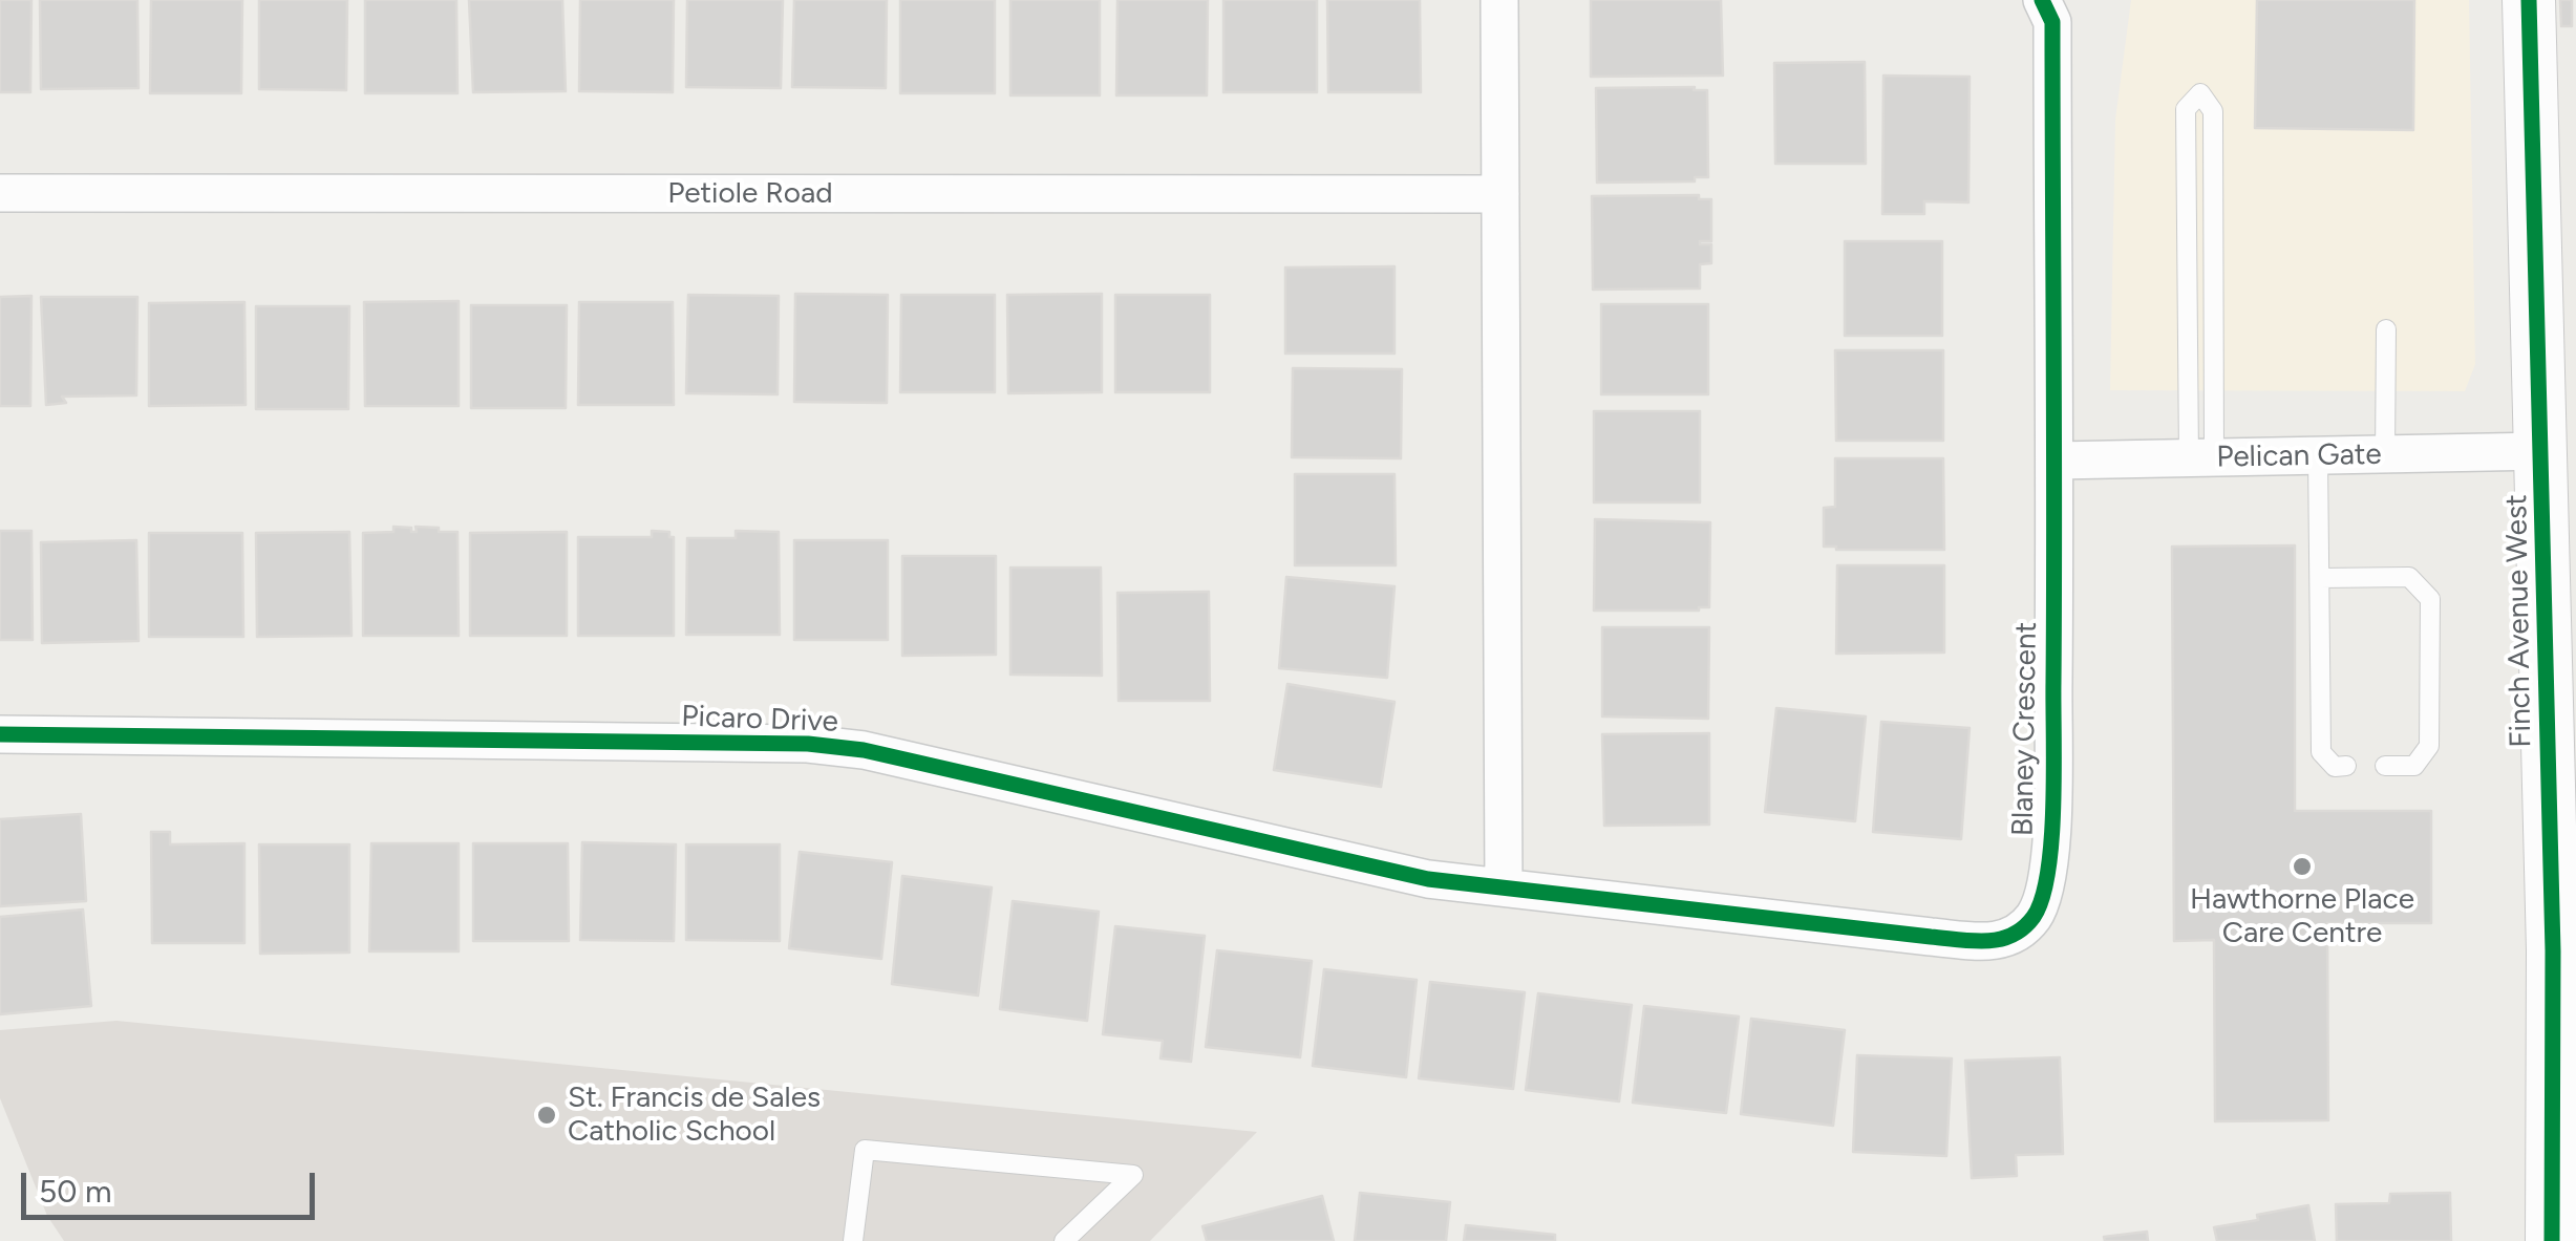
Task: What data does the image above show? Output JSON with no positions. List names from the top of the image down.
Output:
{
  "streets": {
    "main road": ["Finch Avenue West"],
    "street": [
      "Petiole Road",
      "Pelican Gate",
      "Picaro Drive",
      "Blaney Crescent"
    ]
  },
  "crossings": [
    ["Pelican Gate", "Finch Avenue West"],
    ["Pelican Gate", "Blaney Crescent"],
    ["Picaro Drive", "Blaney Crescent"]
  ],
  "places": ["Hawthorne Place Care Centre", "St. Francis de Sales Catholic School"],
  "scale_bar": "50 m"
}
